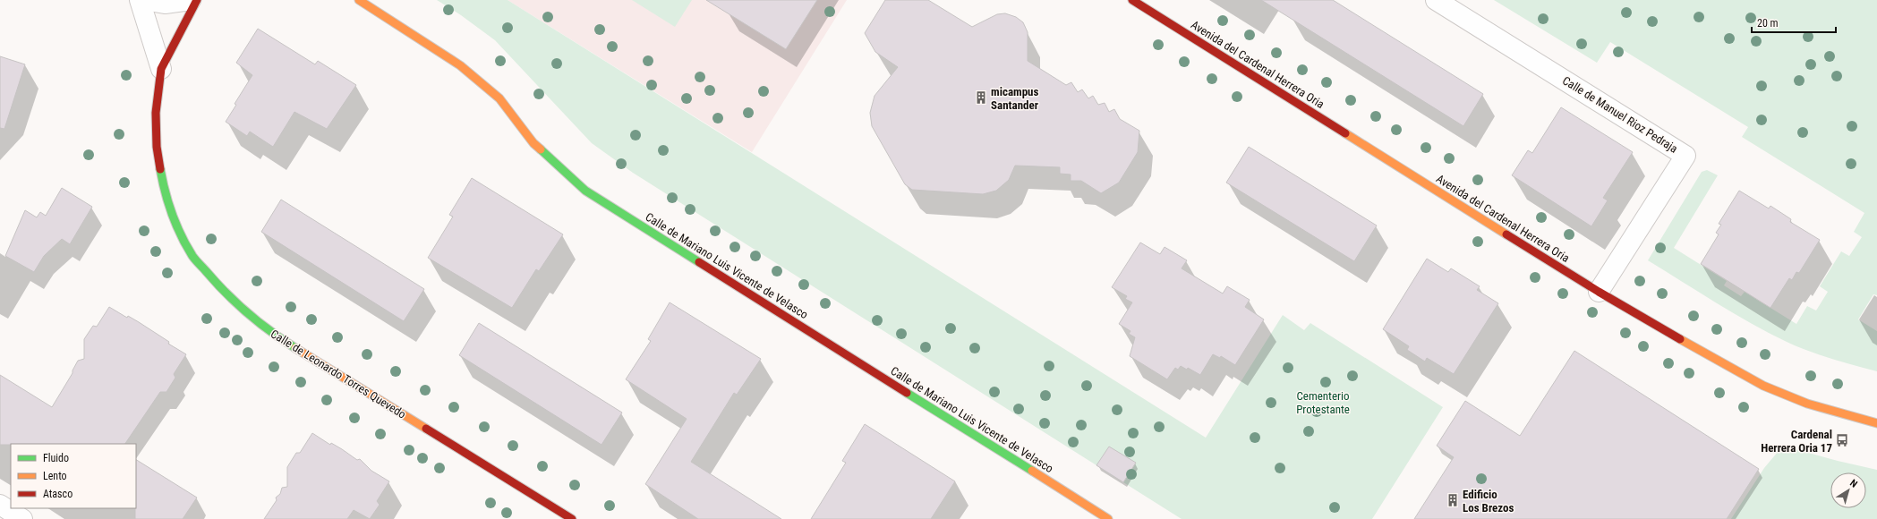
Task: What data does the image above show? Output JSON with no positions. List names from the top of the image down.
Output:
{
  "streets": {
    "street": [
      "Avenida del Cardenal Herrera Oria",
      "Calle de Manuel Rioz Pedraja",
      "Calle de Mariano Luis Vicente de Velasco",
      "Calle de Leonardo Torres Quevedo"
    ]
  },
  "crossings": [
    ["Avenida del Cardenal Herrera Oria", "Calle de Manuel Rioz Pedraja"]
  ],
  "parks": ["Cementerio Protestante"],
  "places": {
    "building": ["micampus Santander", "Edificio Los Brezos"],
    "bus stop": ["Cardenal Herrera Oria 17"]
  },
  "legend": ["Fluido", "Lento", "Atasco"],
  "scale_bar": "20 m",
  "north": "top right"
}
